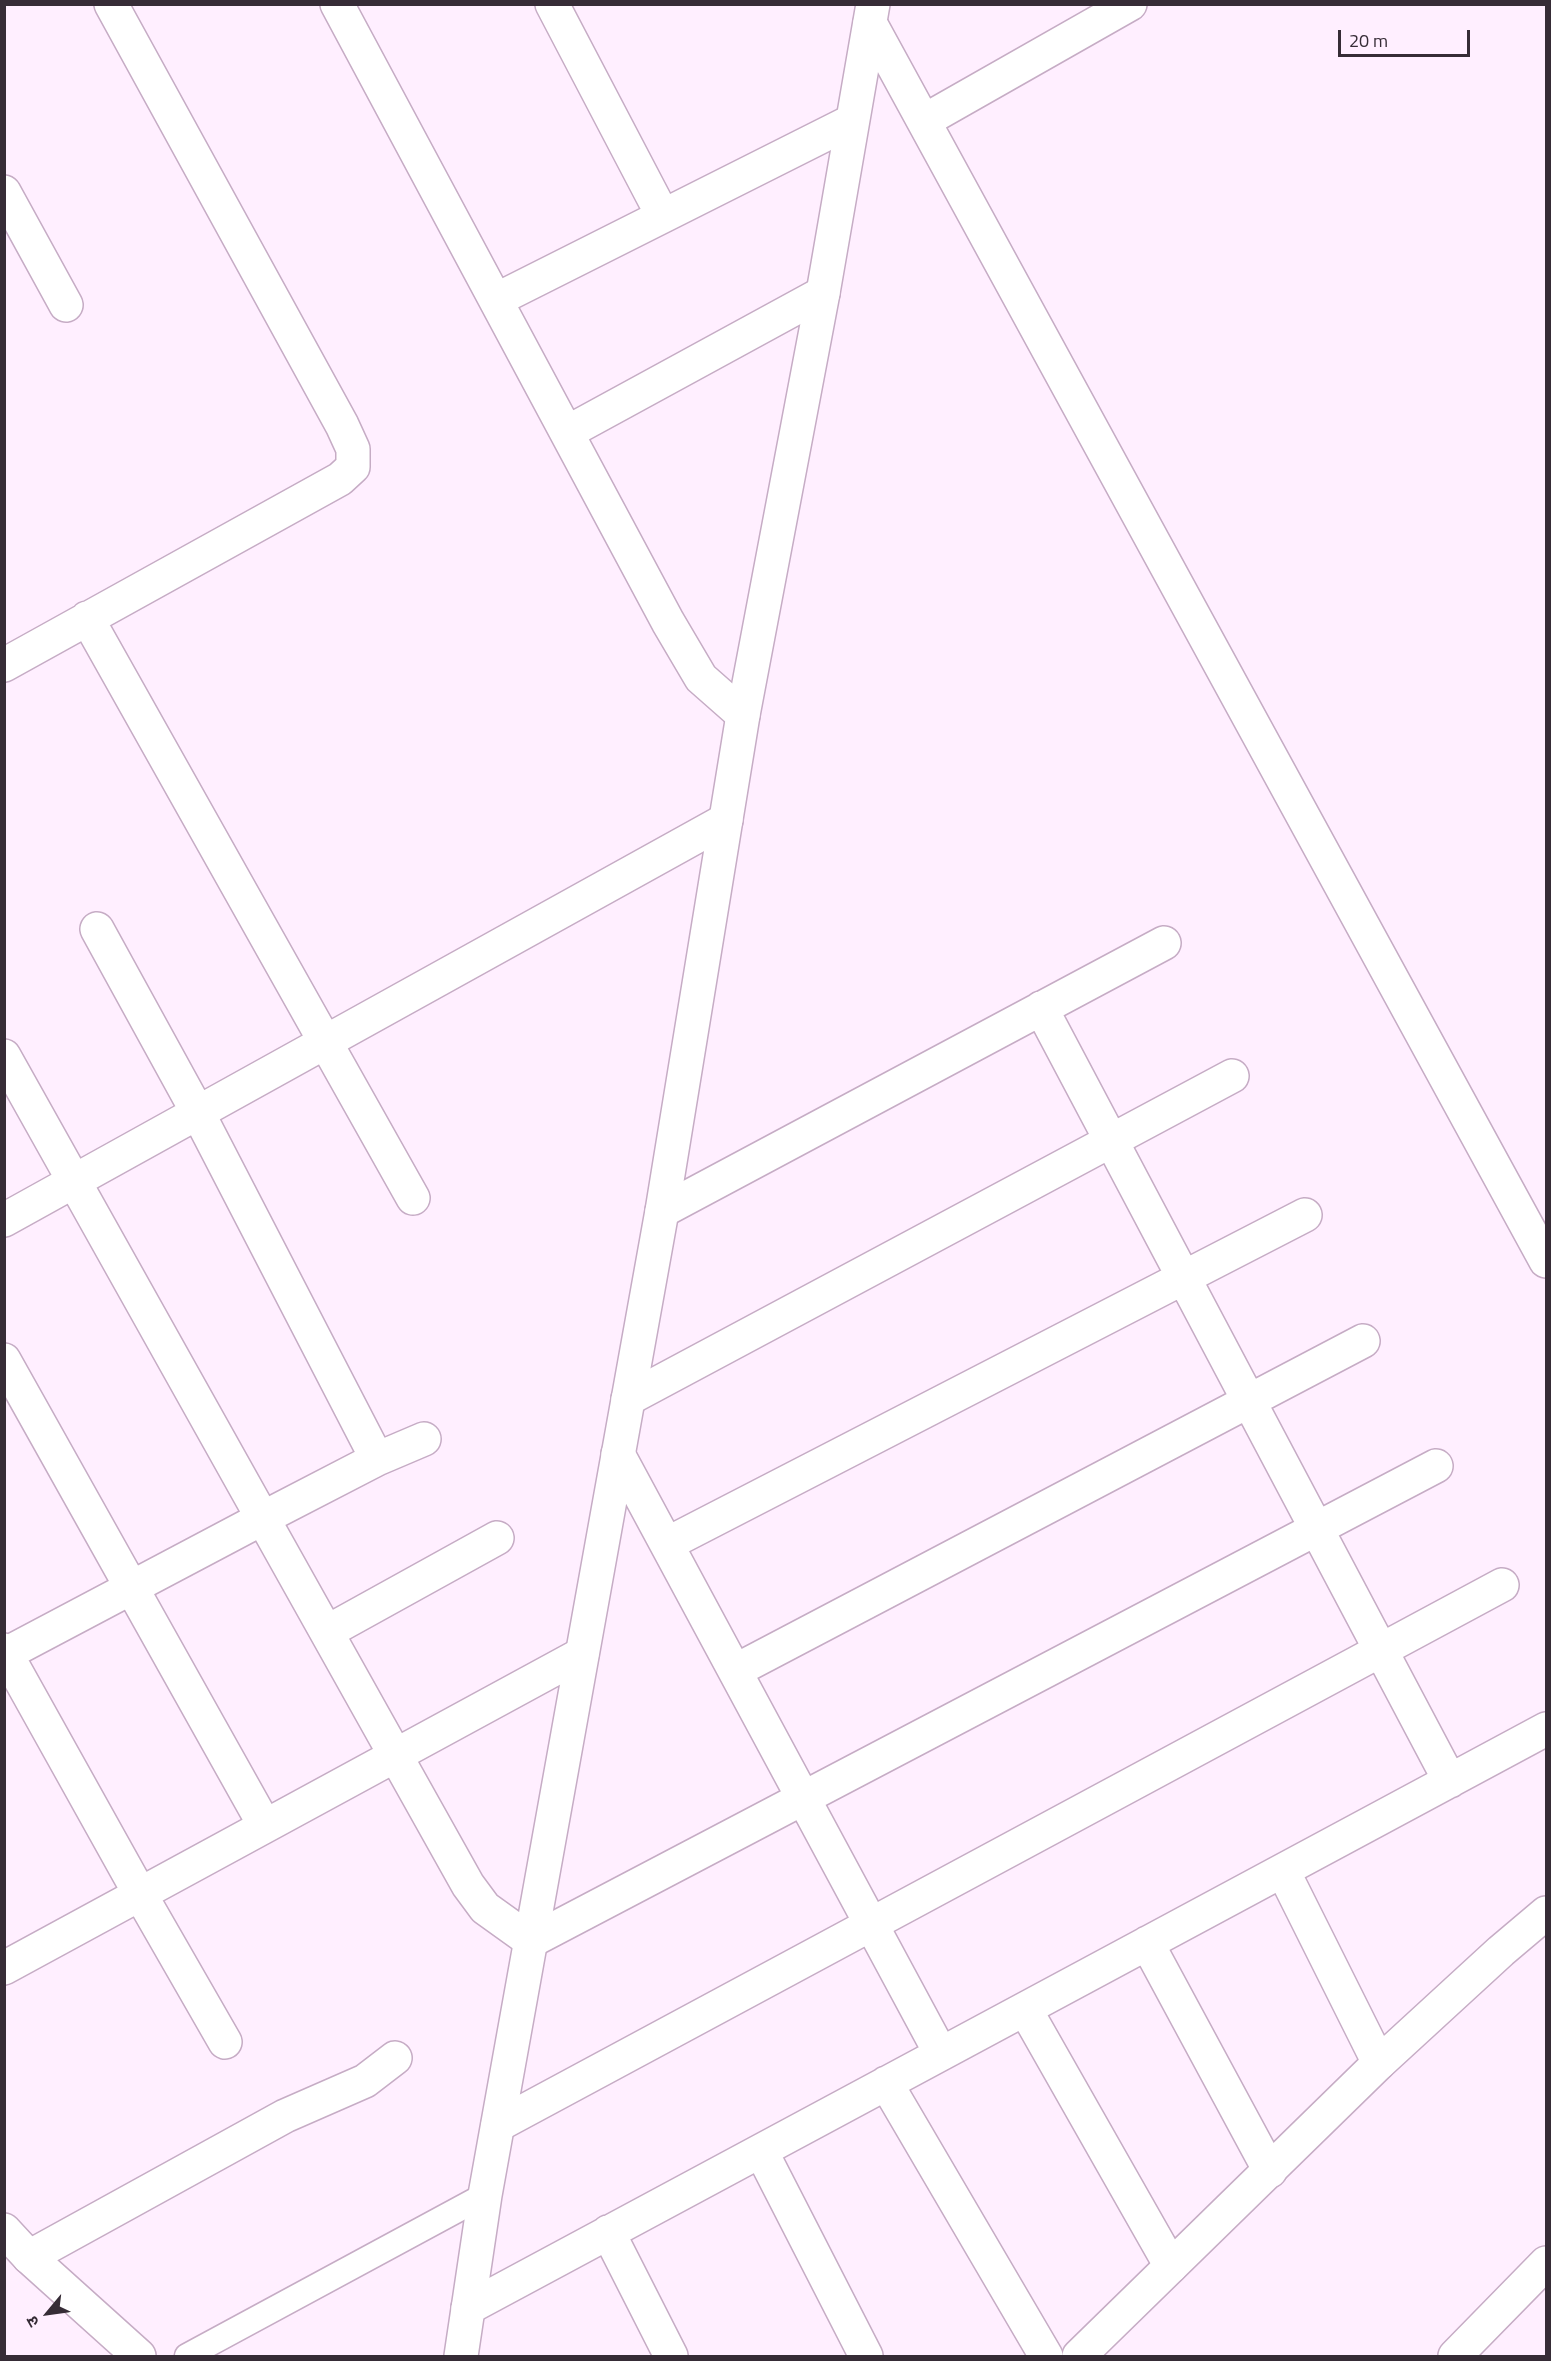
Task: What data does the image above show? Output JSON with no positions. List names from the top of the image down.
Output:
{
  "scale_bar": "20 m",
  "north": "bottom left"
}
